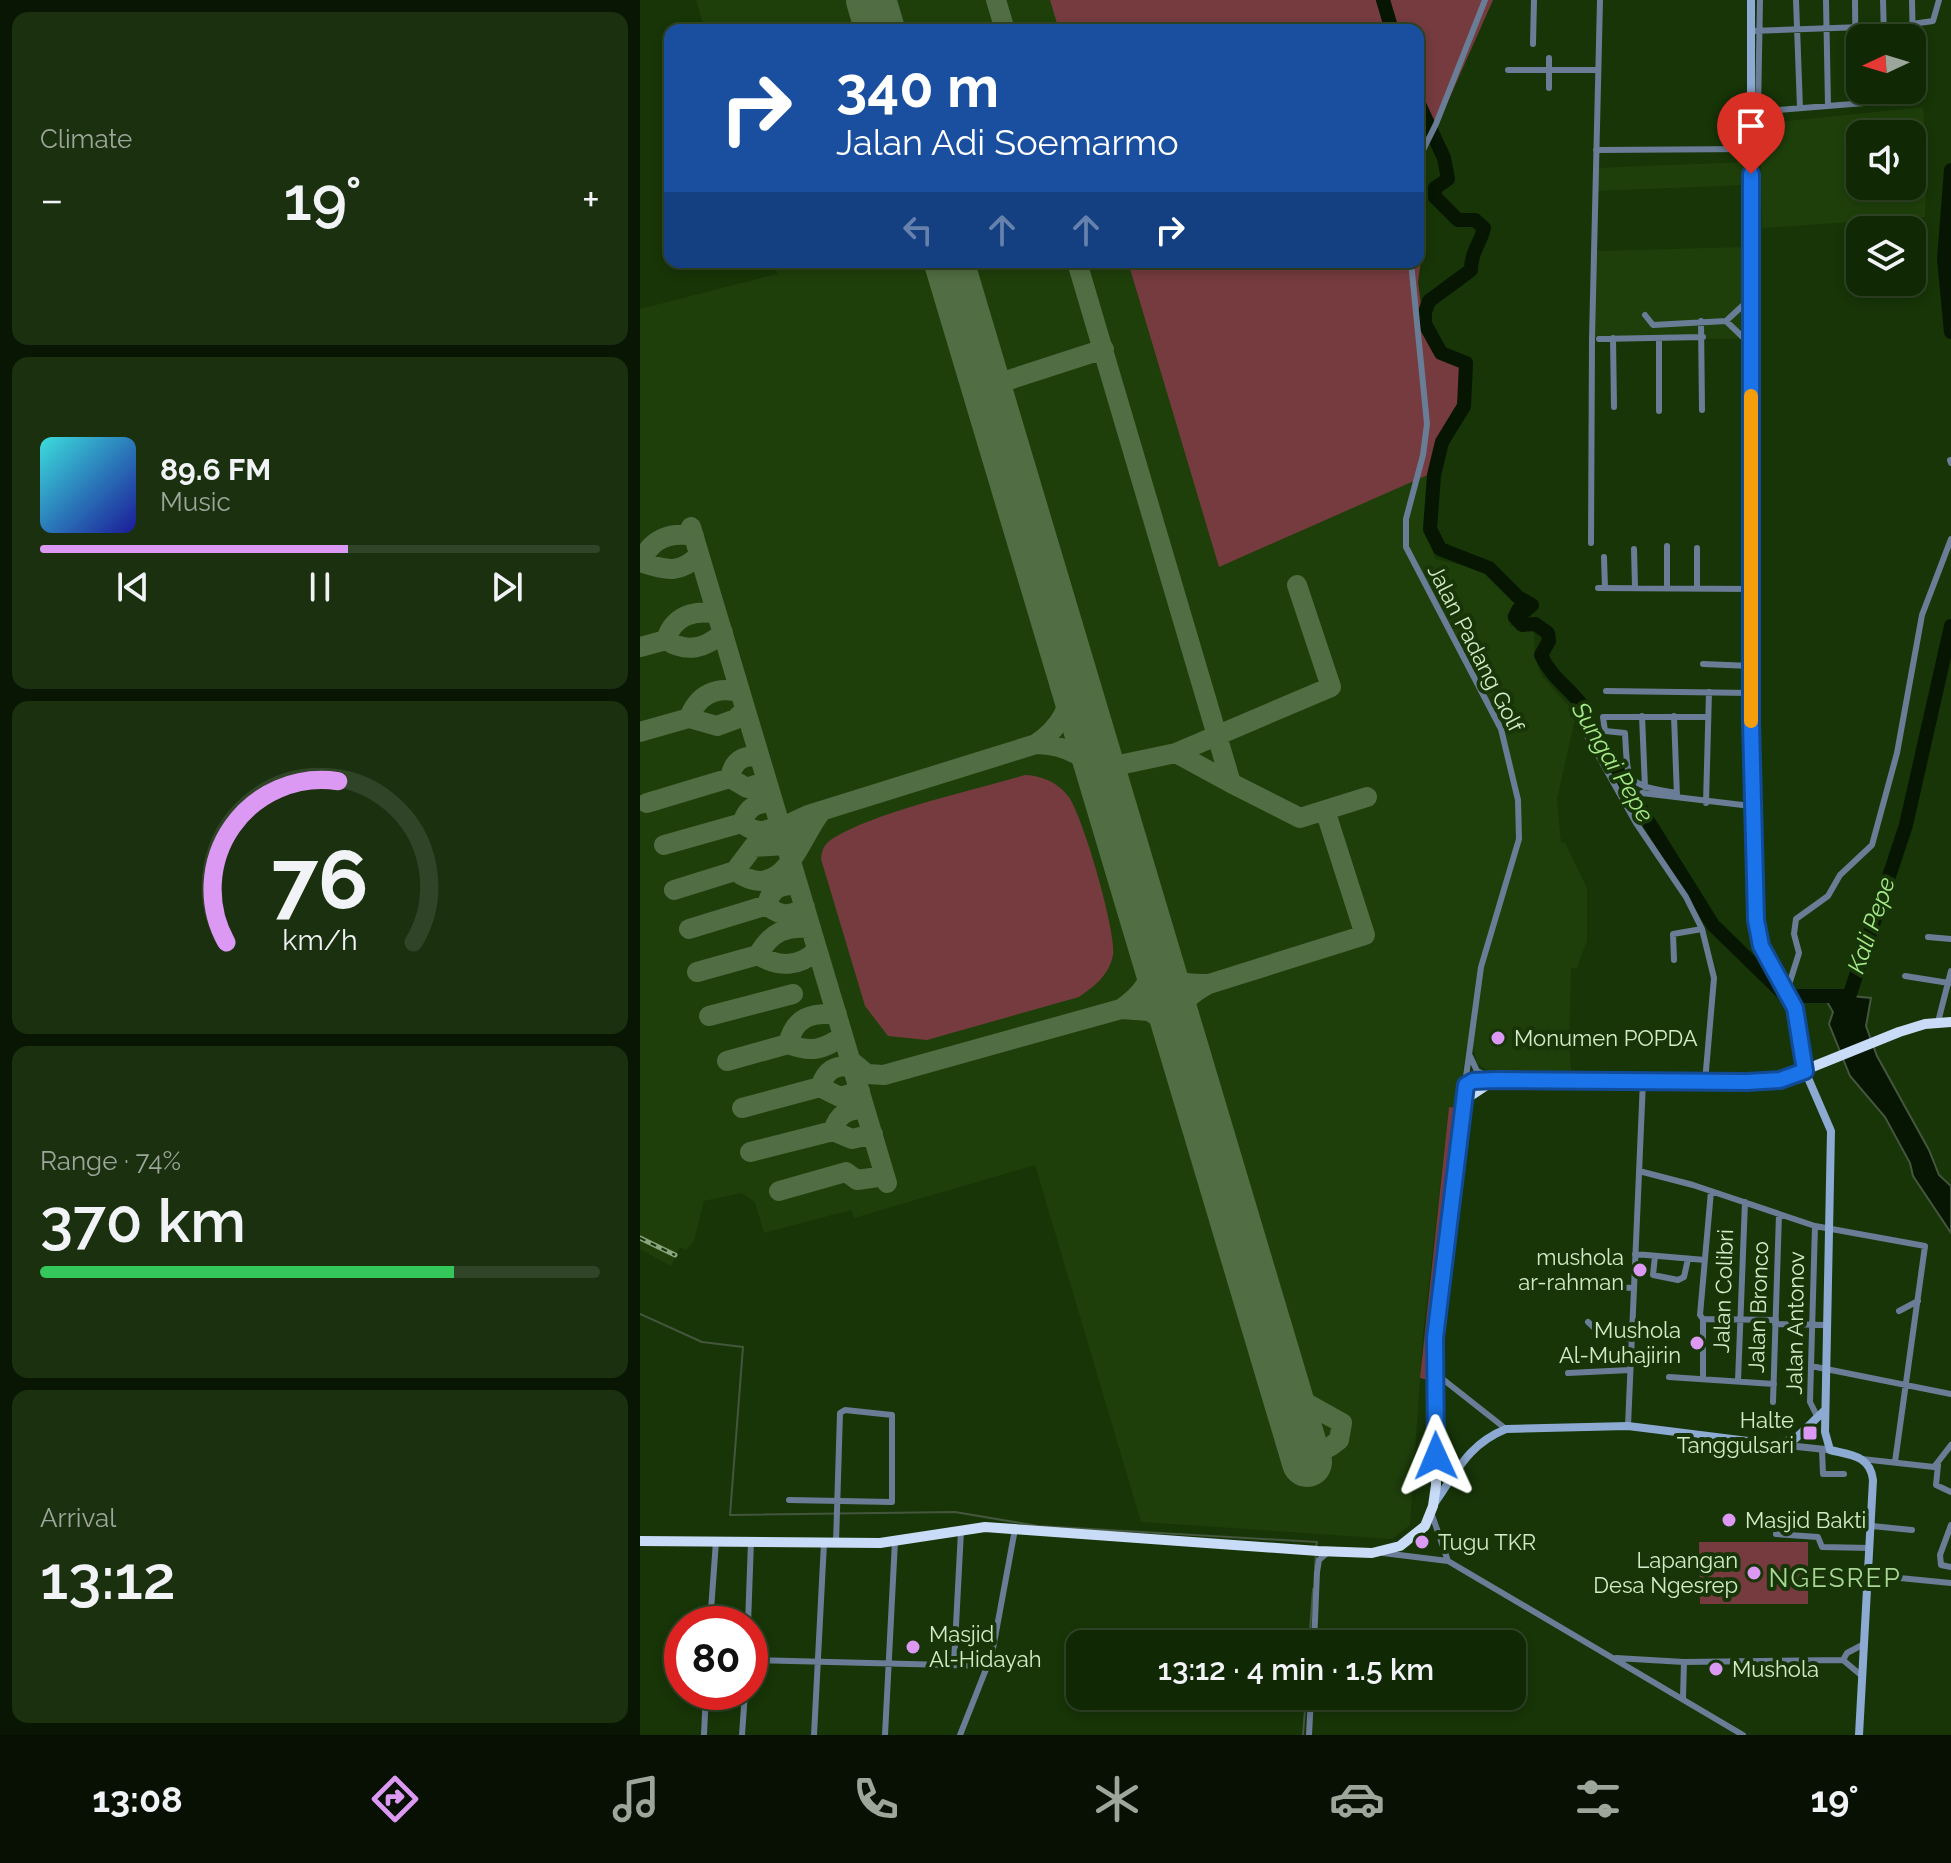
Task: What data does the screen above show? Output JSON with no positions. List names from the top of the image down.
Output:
{
  "streets": {
    "street": [
      "Jalan Padang Golf",
      "Jalan Colibri",
      "Jalan Bronco",
      "Jalan Antonov"
    ]
  },
  "districts": ["NGESREP"],
  "water": ["Sungai Pepe", "Kali Pepe"],
  "places": {
    "other": [
      "Monumen POPDA",
      "mushola ar-rahman",
      "Mushola Al-Muhajirin",
      "Masjid Bakti",
      "Tugu TKR",
      "Lapangan Desa Ngesrep",
      "Masjid Al-Hidayah",
      "Mushola"
    ],
    "transit": ["Halte Tanggulsari"]
  },
  "north": "left",
  "page": {
    "tile": [
      "Climate",
      ["Range · 74%", "370 km"],
      ["Arrival", "13:12"]
    ],
    "turn": ["340 m", "Jalan Adi Soemarmo"],
    "heat": ["−", "19°", "+"],
    "song": ["89.6 FM", "Music"],
    "limit": "80",
    "trip": "13:12 · 4 min · 1.5 km",
    "tabs": ["13:08", "19°"],
    "gauge": ["76", "km/h"]
  }
}
